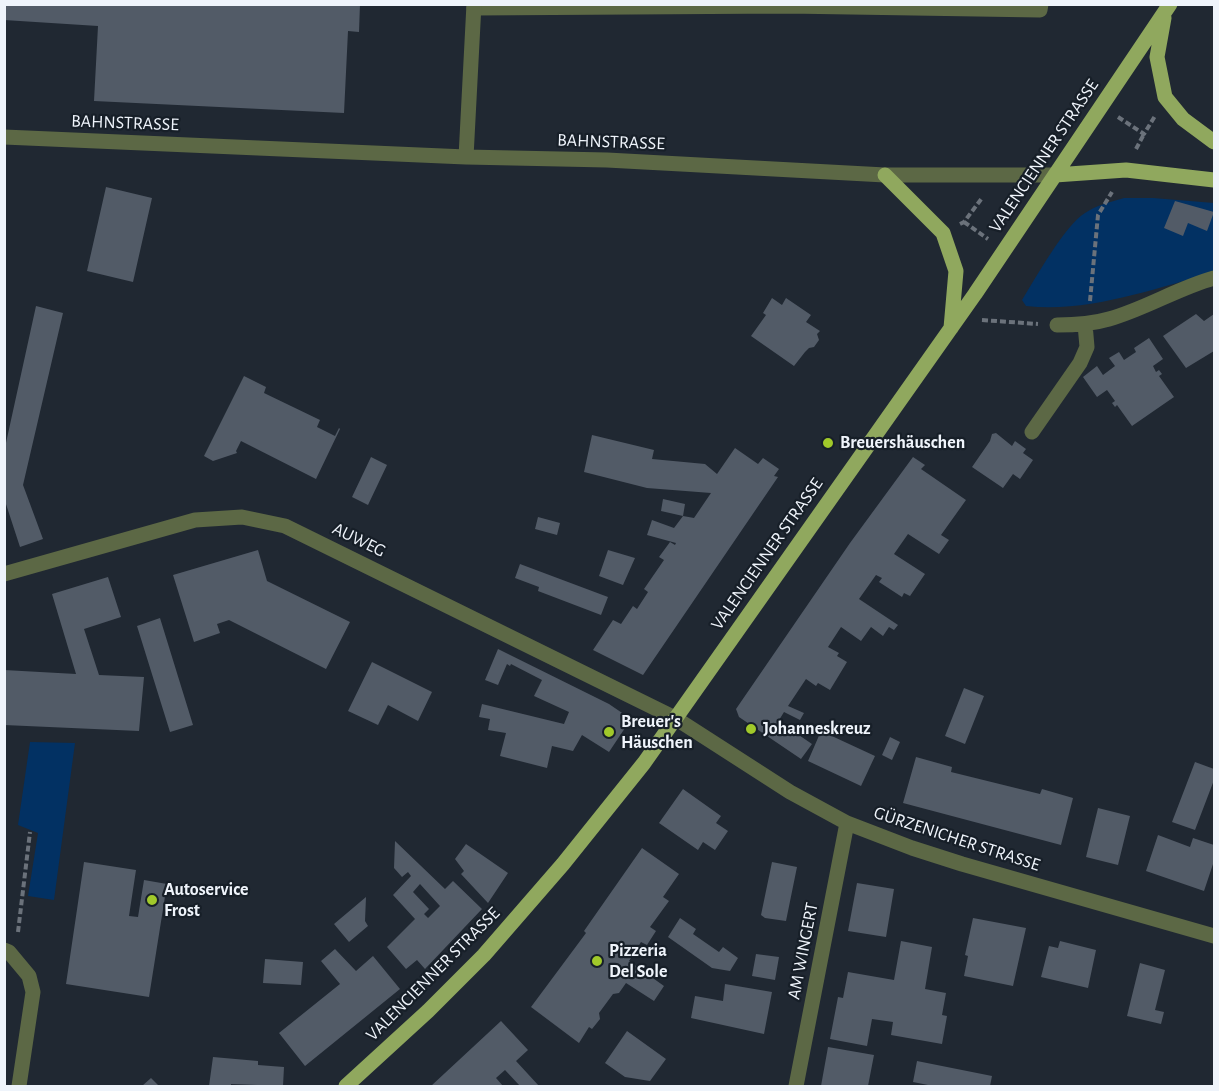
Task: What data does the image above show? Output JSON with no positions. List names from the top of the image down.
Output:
{
  "streets": {
    "main road": ["BAHNSTRASSE", "VALENCIENNER STRASSE"],
    "street": ["AUWEG", "GÜRZENICHER STRASSE", "AM WINGERT"]
  },
  "crossings": [
    ["BAHNSTRASSE", "VALENCIENNER STRASSE"],
    ["VALENCIENNER STRASSE", "AUWEG"],
    ["VALENCIENNER STRASSE", "GÜRZENICHER STRASSE"],
    ["AUWEG", "GÜRZENICHER STRASSE"],
    ["GÜRZENICHER STRASSE", "AM WINGERT"]
  ],
  "places": [
    "Breuershäuschen",
    "Johanneskreuz",
    "Breuer's Häuschen",
    "Autoservice Frost",
    "Pizzeria Del Sole"
  ]
}
